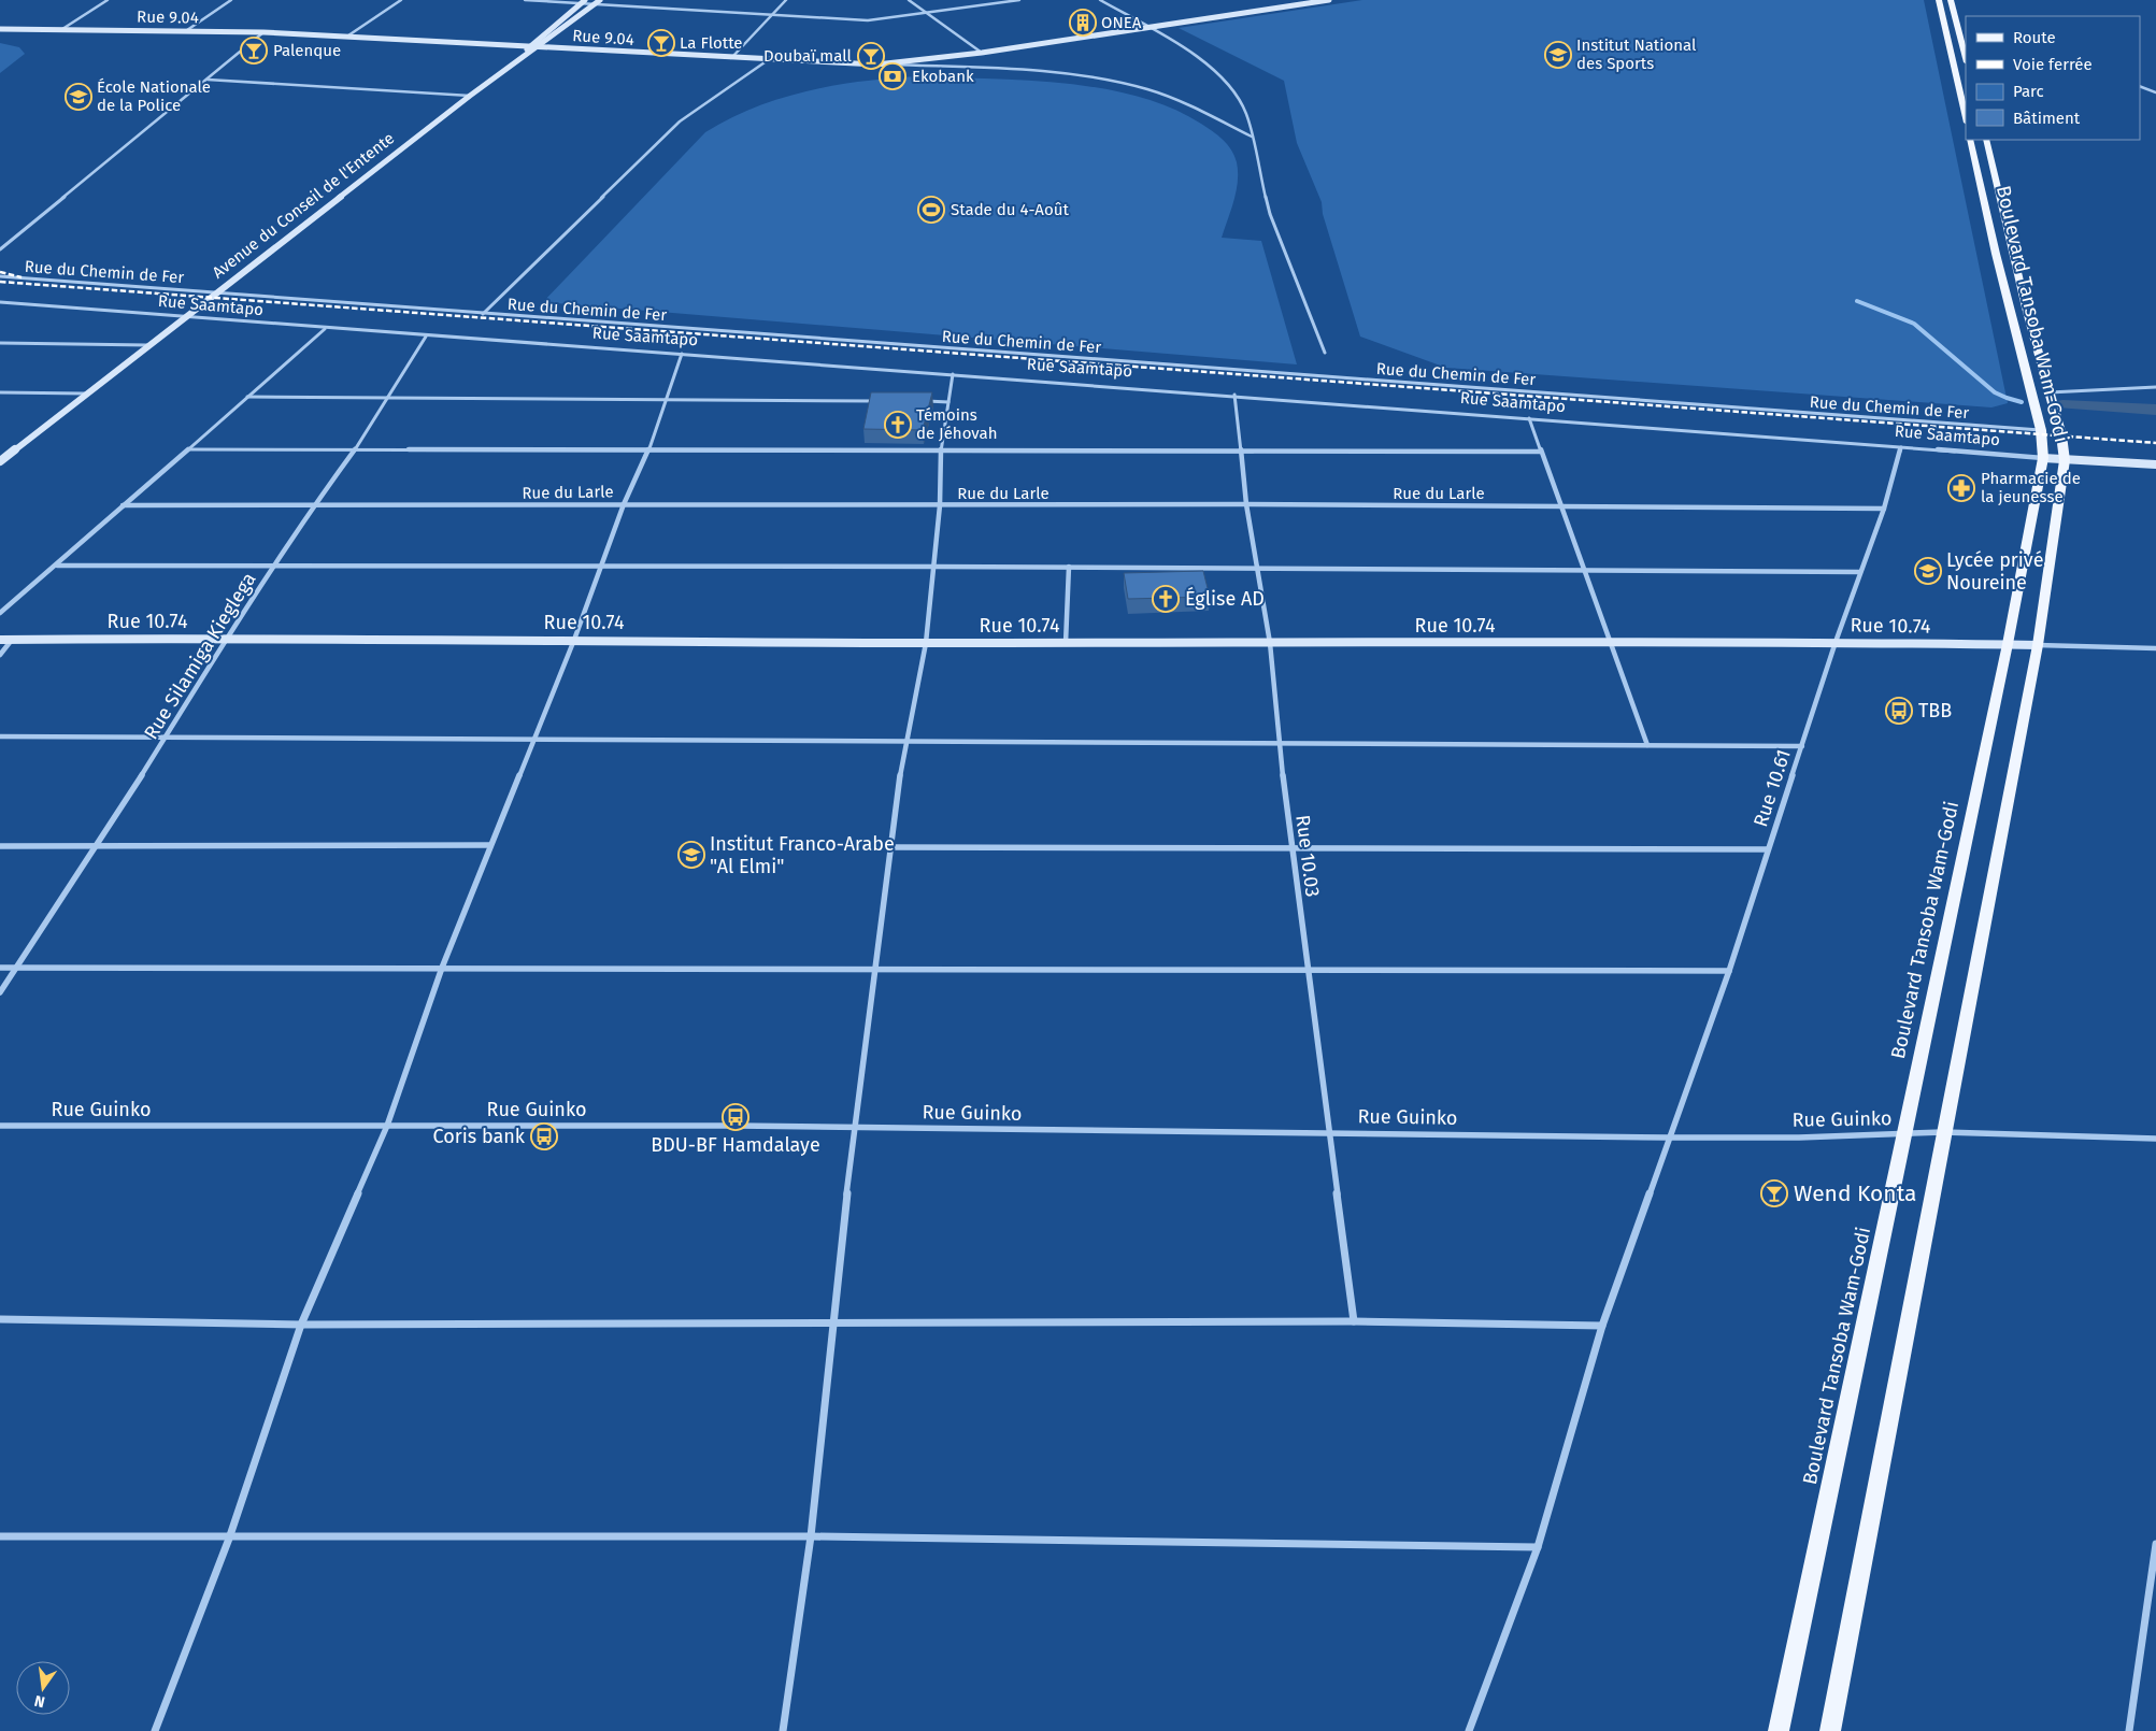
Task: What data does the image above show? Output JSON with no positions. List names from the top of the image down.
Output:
{
  "streets": {
    "main road": [
      "Rue 9.04",
      "Avenue du Conseil de l'Entente",
      "Rue Saamtapo",
      "Boulevard Tansoba Wam-Godi",
      "Rue 10.74"
    ],
    "street": [
      "Rue du Chemin de Fer",
      "Rue du Larle",
      "Rue Silamiga Kieglega",
      "Rue 10.61",
      "Rue 10.03",
      "Rue Guinko"
    ]
  },
  "crossings": [
    ["Rue 9.04", "Avenue du Conseil de l'Entente"],
    ["Avenue du Conseil de l'Entente", "Rue du Chemin de Fer"],
    ["Avenue du Conseil de l'Entente", "Rue Saamtapo"],
    ["Rue du Chemin de Fer", "Boulevard Tansoba Wam-Godi"],
    ["Rue Saamtapo", "Boulevard Tansoba Wam-Godi"],
    ["Rue Saamtapo", "Rue Silamiga Kieglega"],
    ["Rue Saamtapo", "Rue 10.61"],
    ["Rue Saamtapo", "Rue 10.03"],
    ["Boulevard Tansoba Wam-Godi", "Rue 10.74"],
    ["Boulevard Tansoba Wam-Godi", "Rue Guinko"],
    ["Rue du Larle", "Rue Silamiga Kieglega"],
    ["Rue du Larle", "Rue 10.61"],
    ["Rue du Larle", "Rue 10.03"],
    ["Rue 10.74", "Rue Silamiga Kieglega"],
    ["Rue 10.74", "Rue 10.61"],
    ["Rue 10.74", "Rue 10.03"],
    ["Rue 10.61", "Rue Guinko"],
    ["Rue 10.03", "Rue Guinko"]
  ],
  "places": {
    "building": ["ONEA"],
    "bar": [
      "La Flotte",
      "Palenque",
      "Doubaï mall",
      "Wend Konta"
    ],
    "school or university": [
      "Institut National des Sports",
      "École Nationale de la Police",
      "Lycée privé Noureine",
      "Institut Franco-Arabe \"Al Elmi\""
    ],
    "bank": ["Ekobank"],
    "sports": ["Stade du 4-Août"],
    "church": ["Témoins de Jéhovah", "Église AD"],
    "pharmacy": ["Pharmacie de la jeunesse"],
    "bus stop": ["TBB", "BDU-BF Hamdalaye", "Coris bank"]
  },
  "legend": [
    "Route",
    "Voie ferrée",
    "Parc",
    "Bâtiment"
  ],
  "north": "bottom"
}
